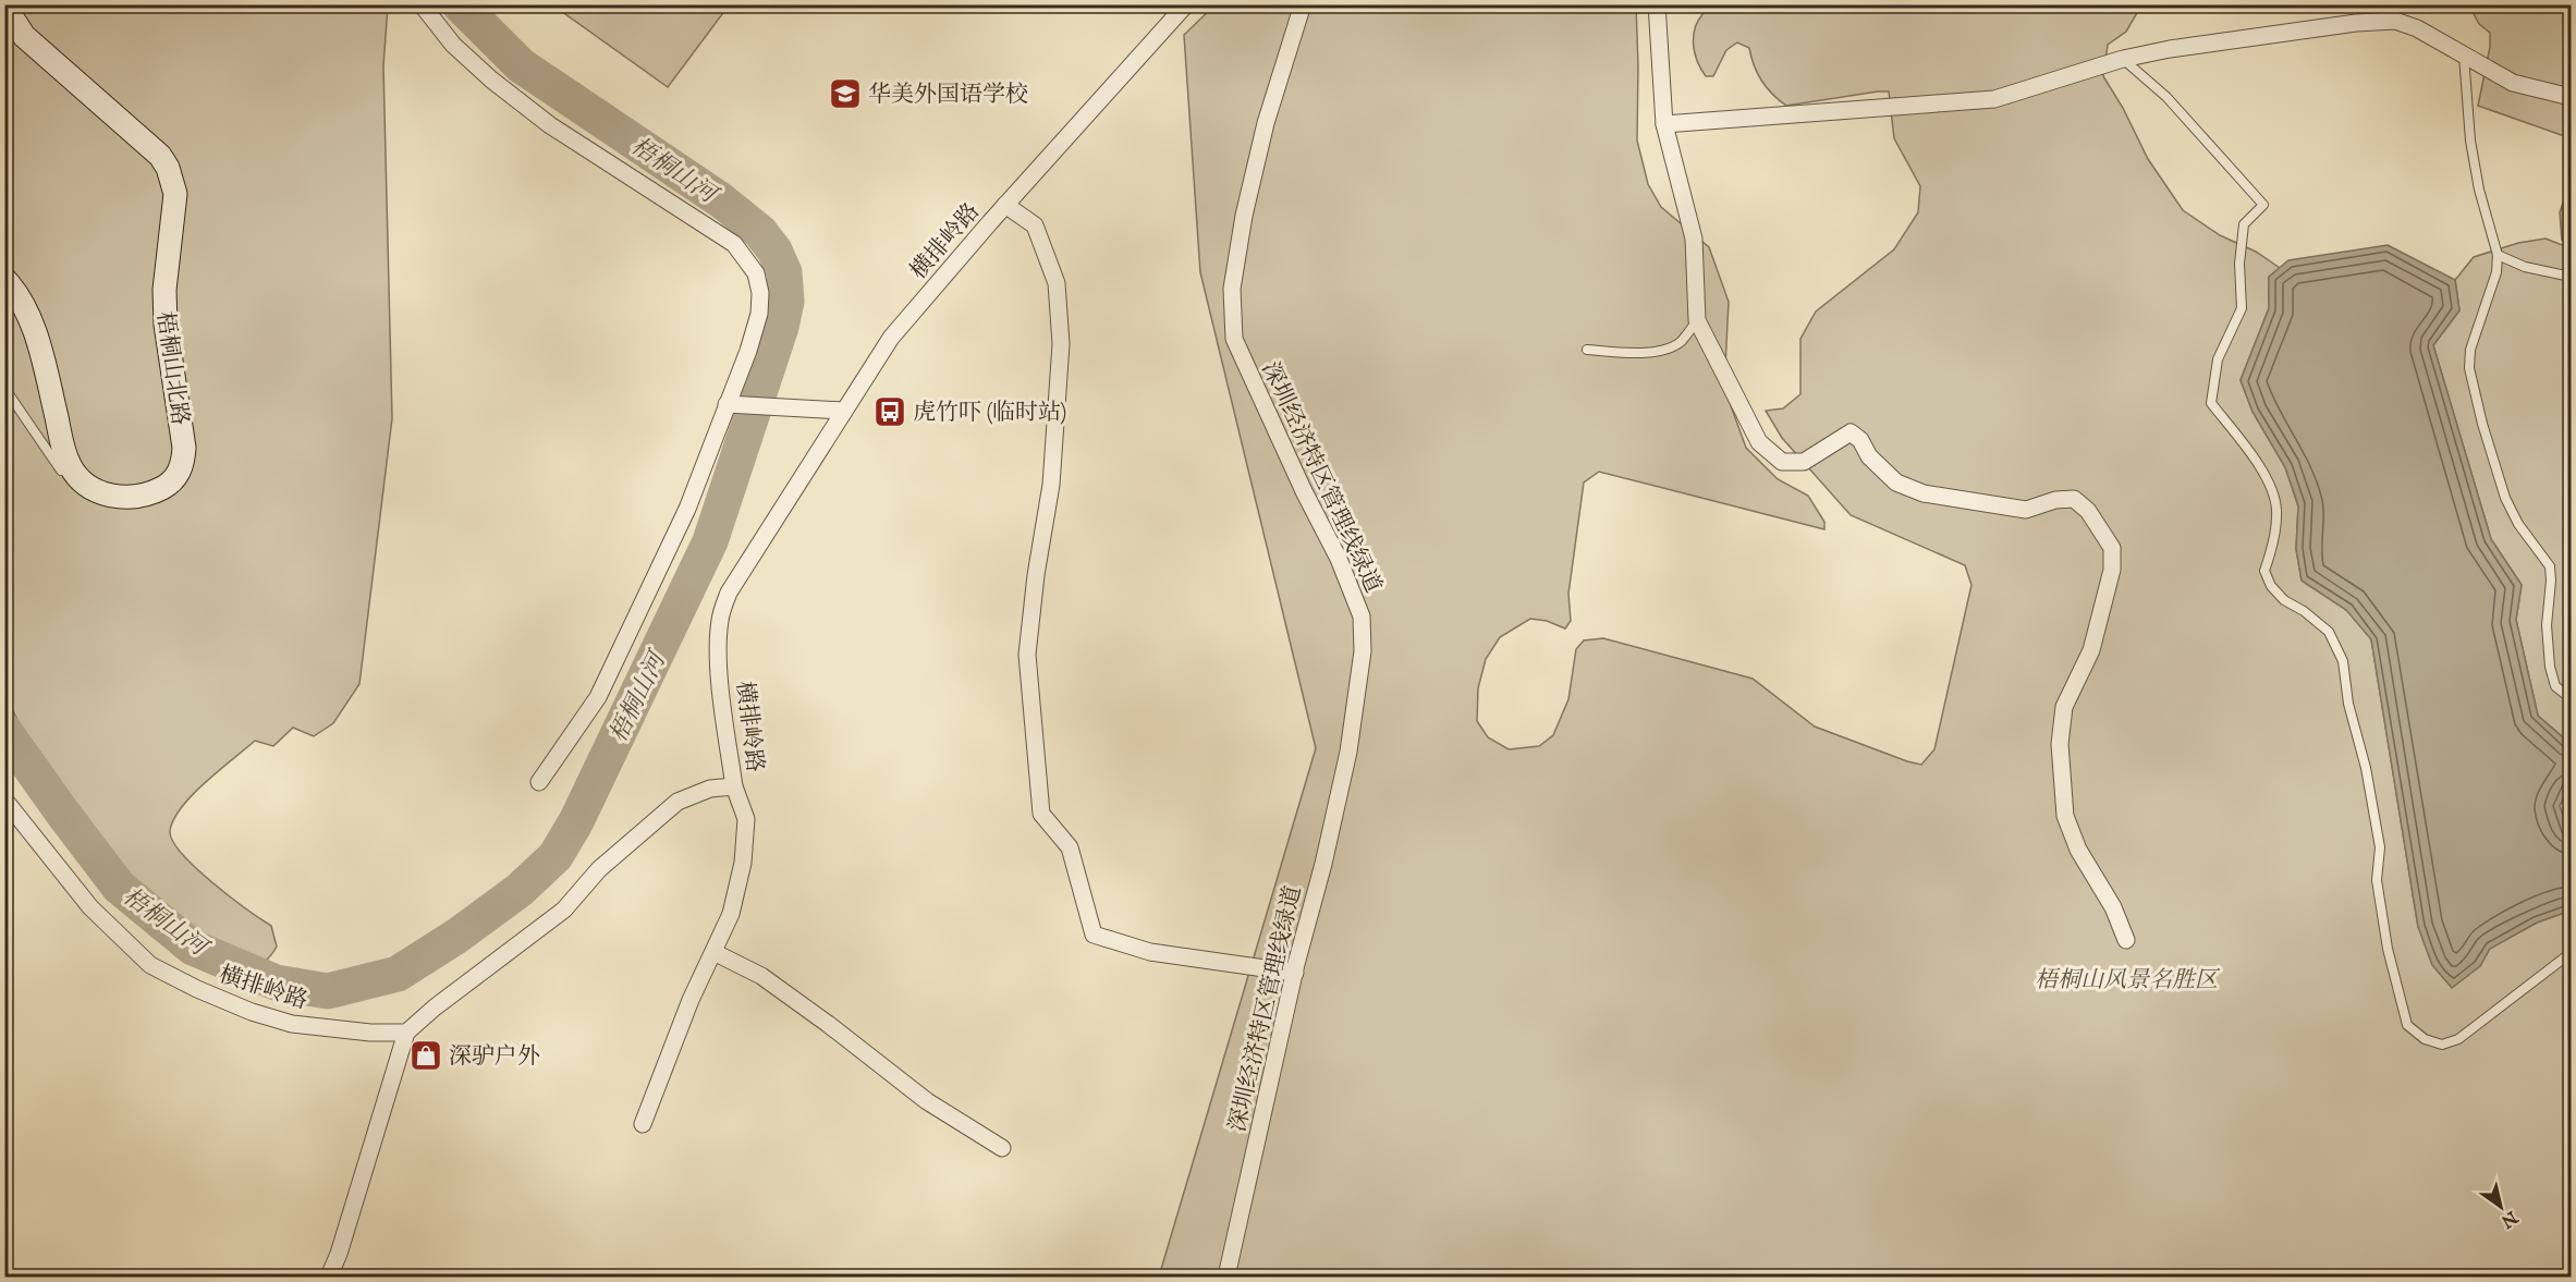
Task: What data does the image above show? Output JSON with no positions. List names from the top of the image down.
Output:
{
  "streets": {
    "street": ["横排岭路", "梧桐山北路", "深圳经济特区管理线绿道"]
  },
  "water": ["梧桐山河"],
  "parks": ["梧桐山风景名胜区"],
  "places": {
    "school or university": ["华美外国语学校"],
    "bus stop": ["虎竹吓 (临时站)"],
    "shop": ["深驴户外"]
  },
  "north": "bottom right"
}
